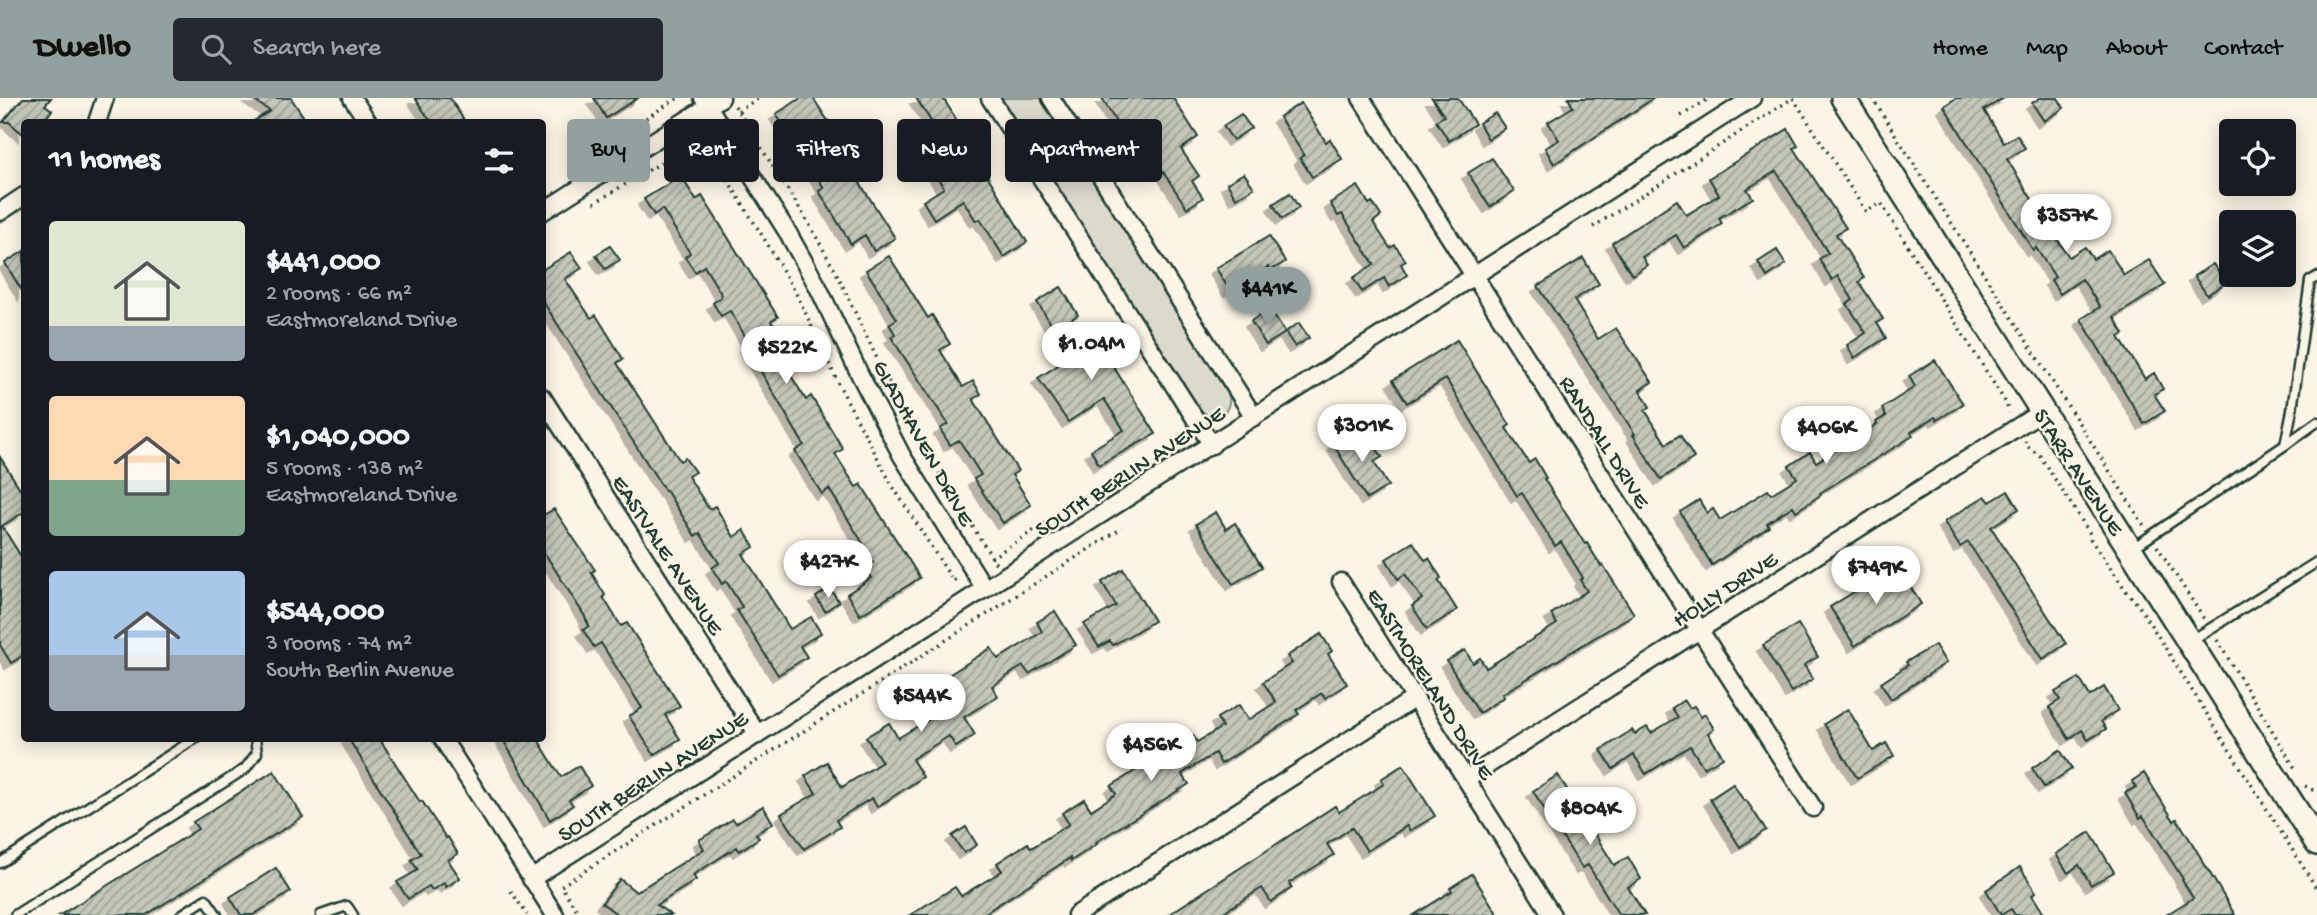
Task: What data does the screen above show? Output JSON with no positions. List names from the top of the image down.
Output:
{
  "streets": {
    "street": [
      "RANDALL DRIVE",
      "GLADHAVEN DRIVE",
      "SOUTH BERLIN AVENUE",
      "STARR AVENUE",
      "EASTVALE AVENUE",
      "HOLLY DRIVE",
      "EASTMORELAND DRIVE"
    ]
  },
  "crossings": [
    ["RANDALL DRIVE", "SOUTH BERLIN AVENUE"],
    ["RANDALL DRIVE", "HOLLY DRIVE"],
    ["GLADHAVEN DRIVE", "SOUTH BERLIN AVENUE"],
    ["SOUTH BERLIN AVENUE", "EASTVALE AVENUE"],
    ["STARR AVENUE", "HOLLY DRIVE"],
    ["HOLLY DRIVE", "EASTMORELAND DRIVE"]
  ],
  "page": {
    "header": "Dwello",
    "search": "Search here",
    "nav": [
      "Home",
      "Map",
      "About",
      "Contact"
    ],
    "chip": [
      "Buy",
      "Rent",
      "Filters",
      "New",
      "Apartment"
    ],
    "heading": "11 homes",
    "price": [
      "$357K",
      "$441K",
      "$1.04M",
      "$522K",
      "$301K",
      "$406K",
      "$427K",
      "$749K",
      "$544K",
      "$456K",
      "$804K"
    ],
    "list": [
      {
        "name": "$441,000",
        "note": "2 rooms · 66 m² · Eastmoreland Drive"
      },
      {
        "name": "$1,040,000",
        "note": "5 rooms · 138 m² · Eastmoreland Drive"
      },
      {
        "name": "$544,000",
        "note": "3 rooms · 74 m² · South Berlin Avenue"
      }
    ]
  }
}
